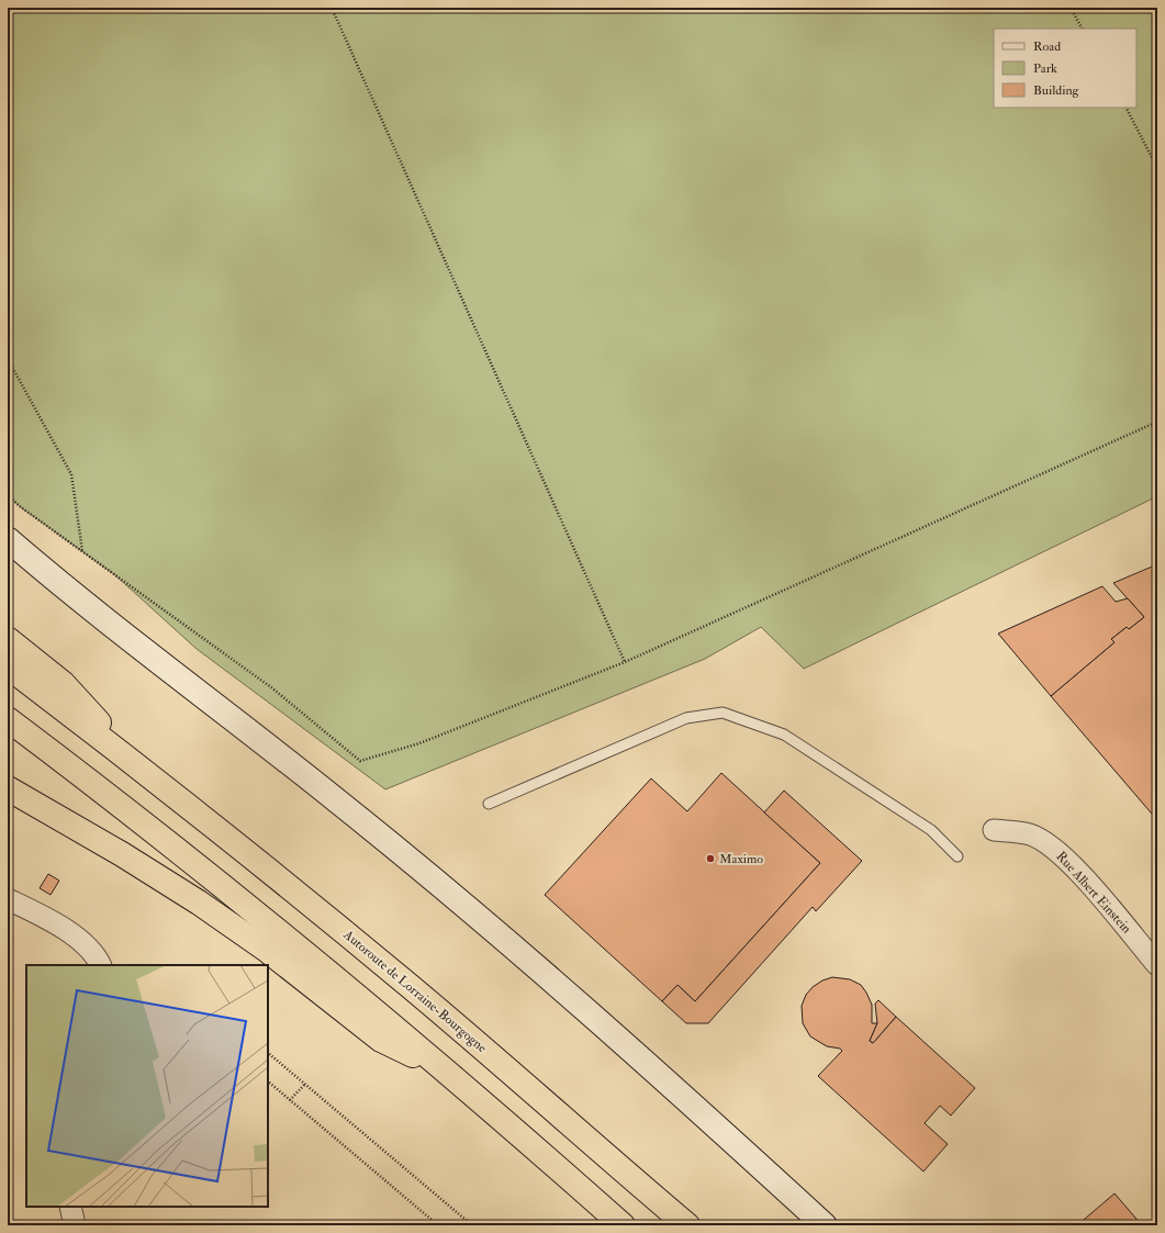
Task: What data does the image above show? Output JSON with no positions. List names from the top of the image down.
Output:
{
  "streets": {
    "highway": ["Autoroute de Lorraine-Bourgogne"],
    "street": ["Rue Albert Einstein"]
  },
  "places": ["Maximo"],
  "legend": ["Road", "Park", "Building"]
}
